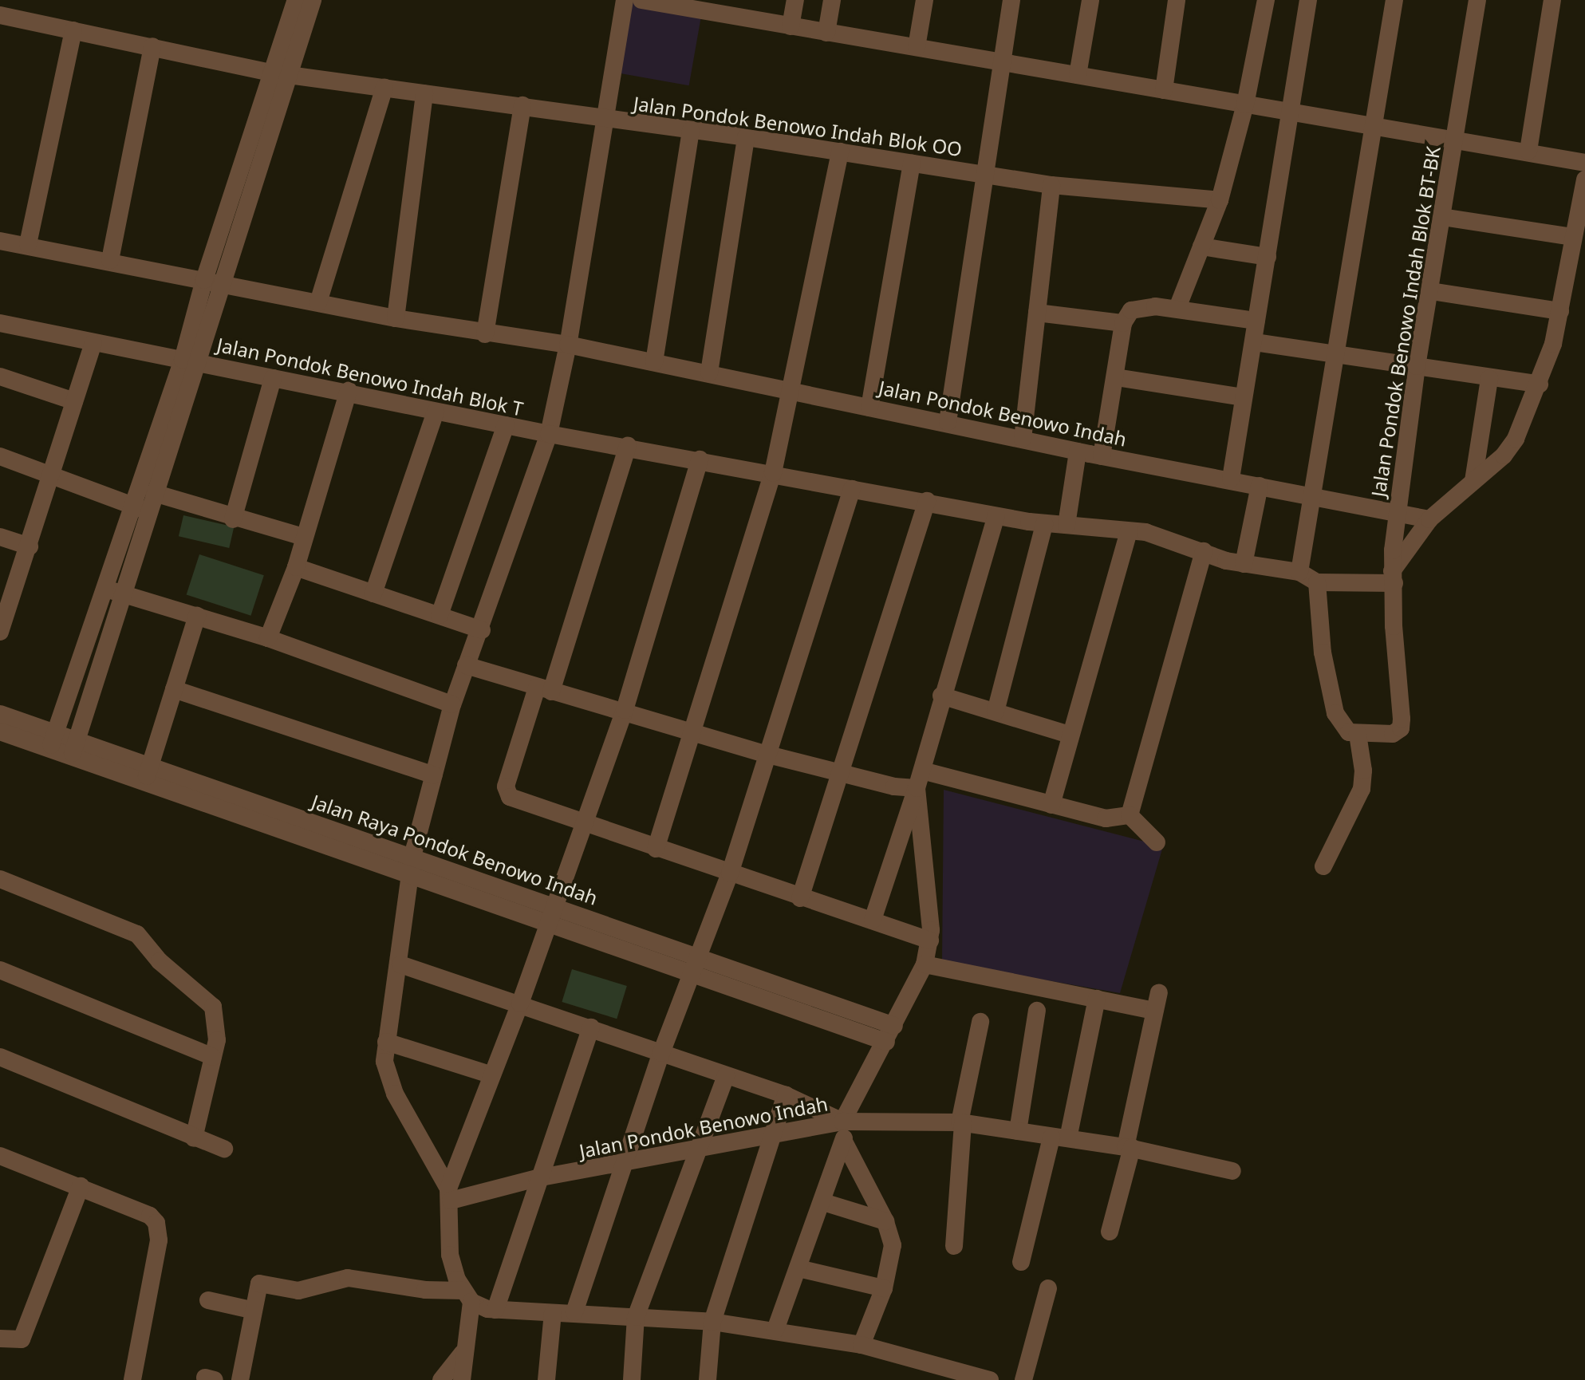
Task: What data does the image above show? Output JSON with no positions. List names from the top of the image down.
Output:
{
  "streets": {
    "street": [
      "Jalan Pondok Benowo Indah Blok OO",
      "Jalan Pondok Benowo Indah Blok BT-BK",
      "Jalan Pondok Benowo Indah Blok T",
      "Jalan Pondok Benowo Indah",
      "Jalan Raya Pondok Benowo Indah"
    ]
  },
  "crossings": [
    ["Jalan Pondok Benowo Indah Blok BT-BK", "Jalan Pondok Benowo Indah"],
    ["Jalan Pondok Benowo Indah", "Jalan Raya Pondok Benowo Indah"]
  ]
}
